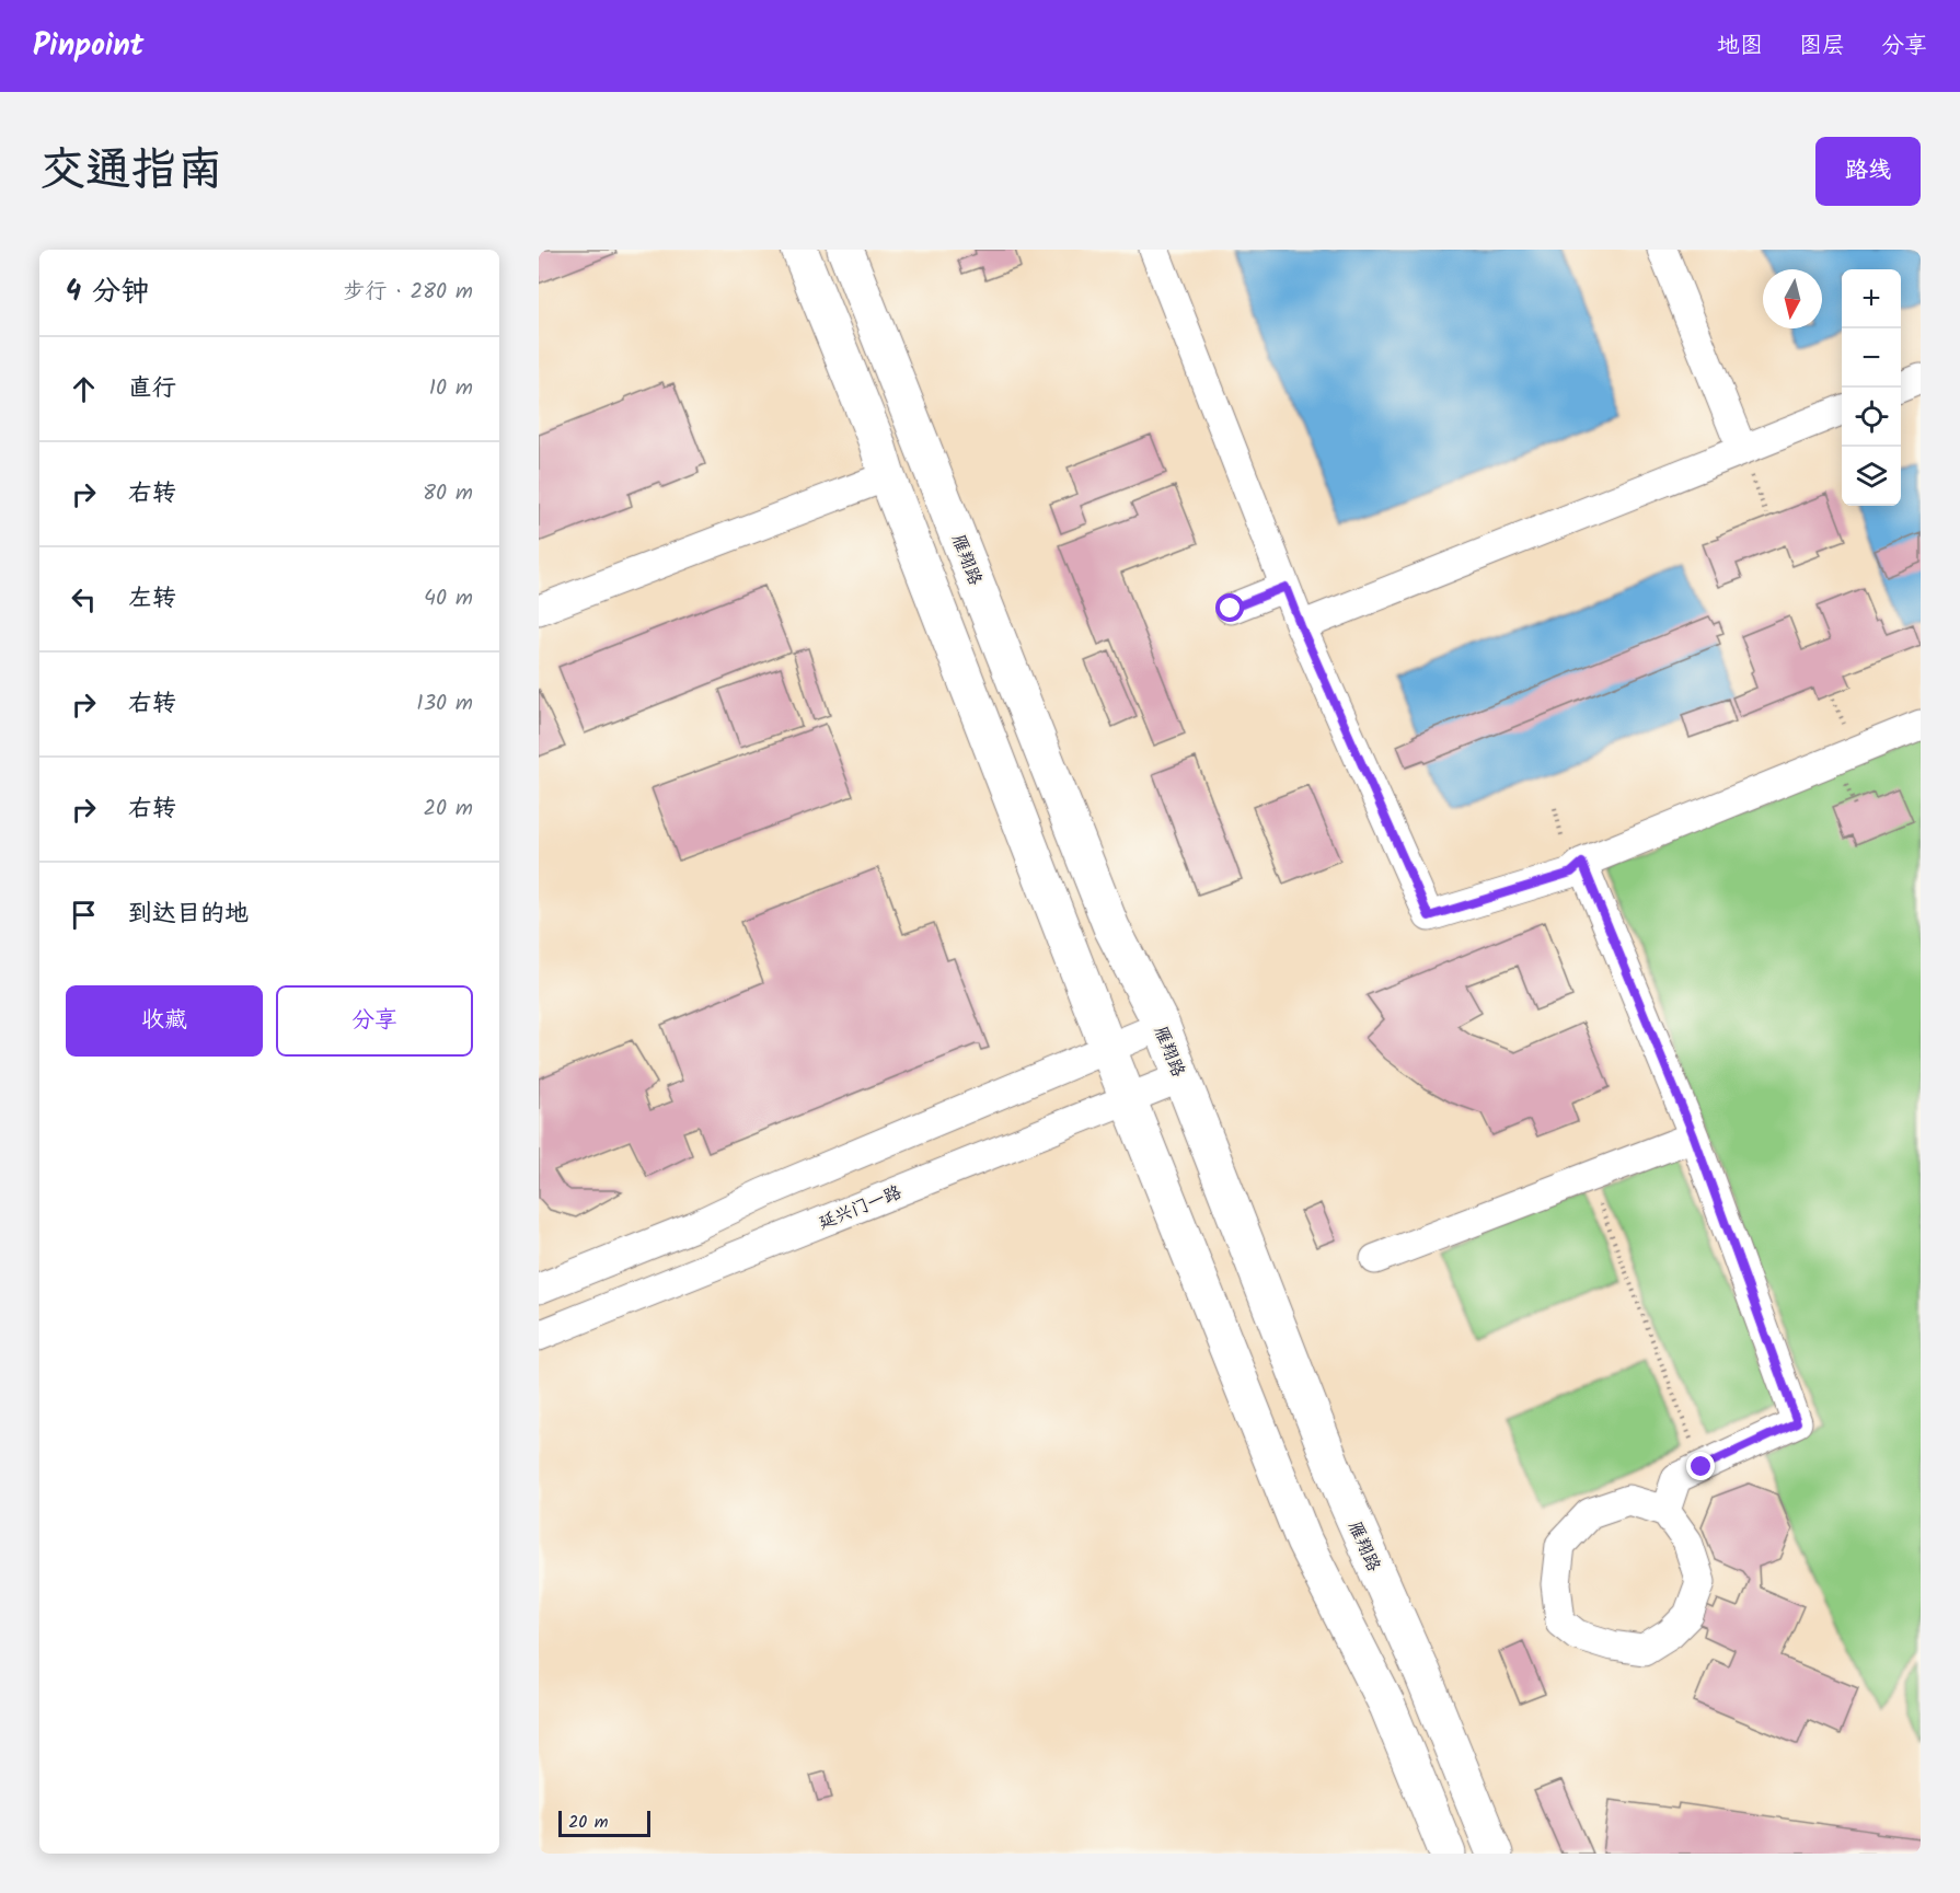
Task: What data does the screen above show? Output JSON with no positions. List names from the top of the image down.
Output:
{
  "streets": {
    "main road": ["雁翔路"],
    "street": ["延兴门一路"]
  },
  "crossings": [
    ["雁翔路", "延兴门一路"]
  ],
  "scale_bar": "20 m",
  "north": "bottom",
  "page": {
    "header": "Pinpoint",
    "nav": ["地图", "图层", "分享"],
    "title": "交通指南",
    "buttons": [
      "路线",
      ["收藏", "分享"]
    ],
    "heading": ["4 分钟", "步行 · 280 m"],
    "map_buttons": ["+", "−"],
    "list": [
      ["直行", "10 m"],
      ["右转", "80 m"],
      ["左转", "40 m"],
      ["右转", "130 m"],
      ["右转", "20 m"],
      "到达目的地"
    ],
    "scale": "20 m"
  }
}
